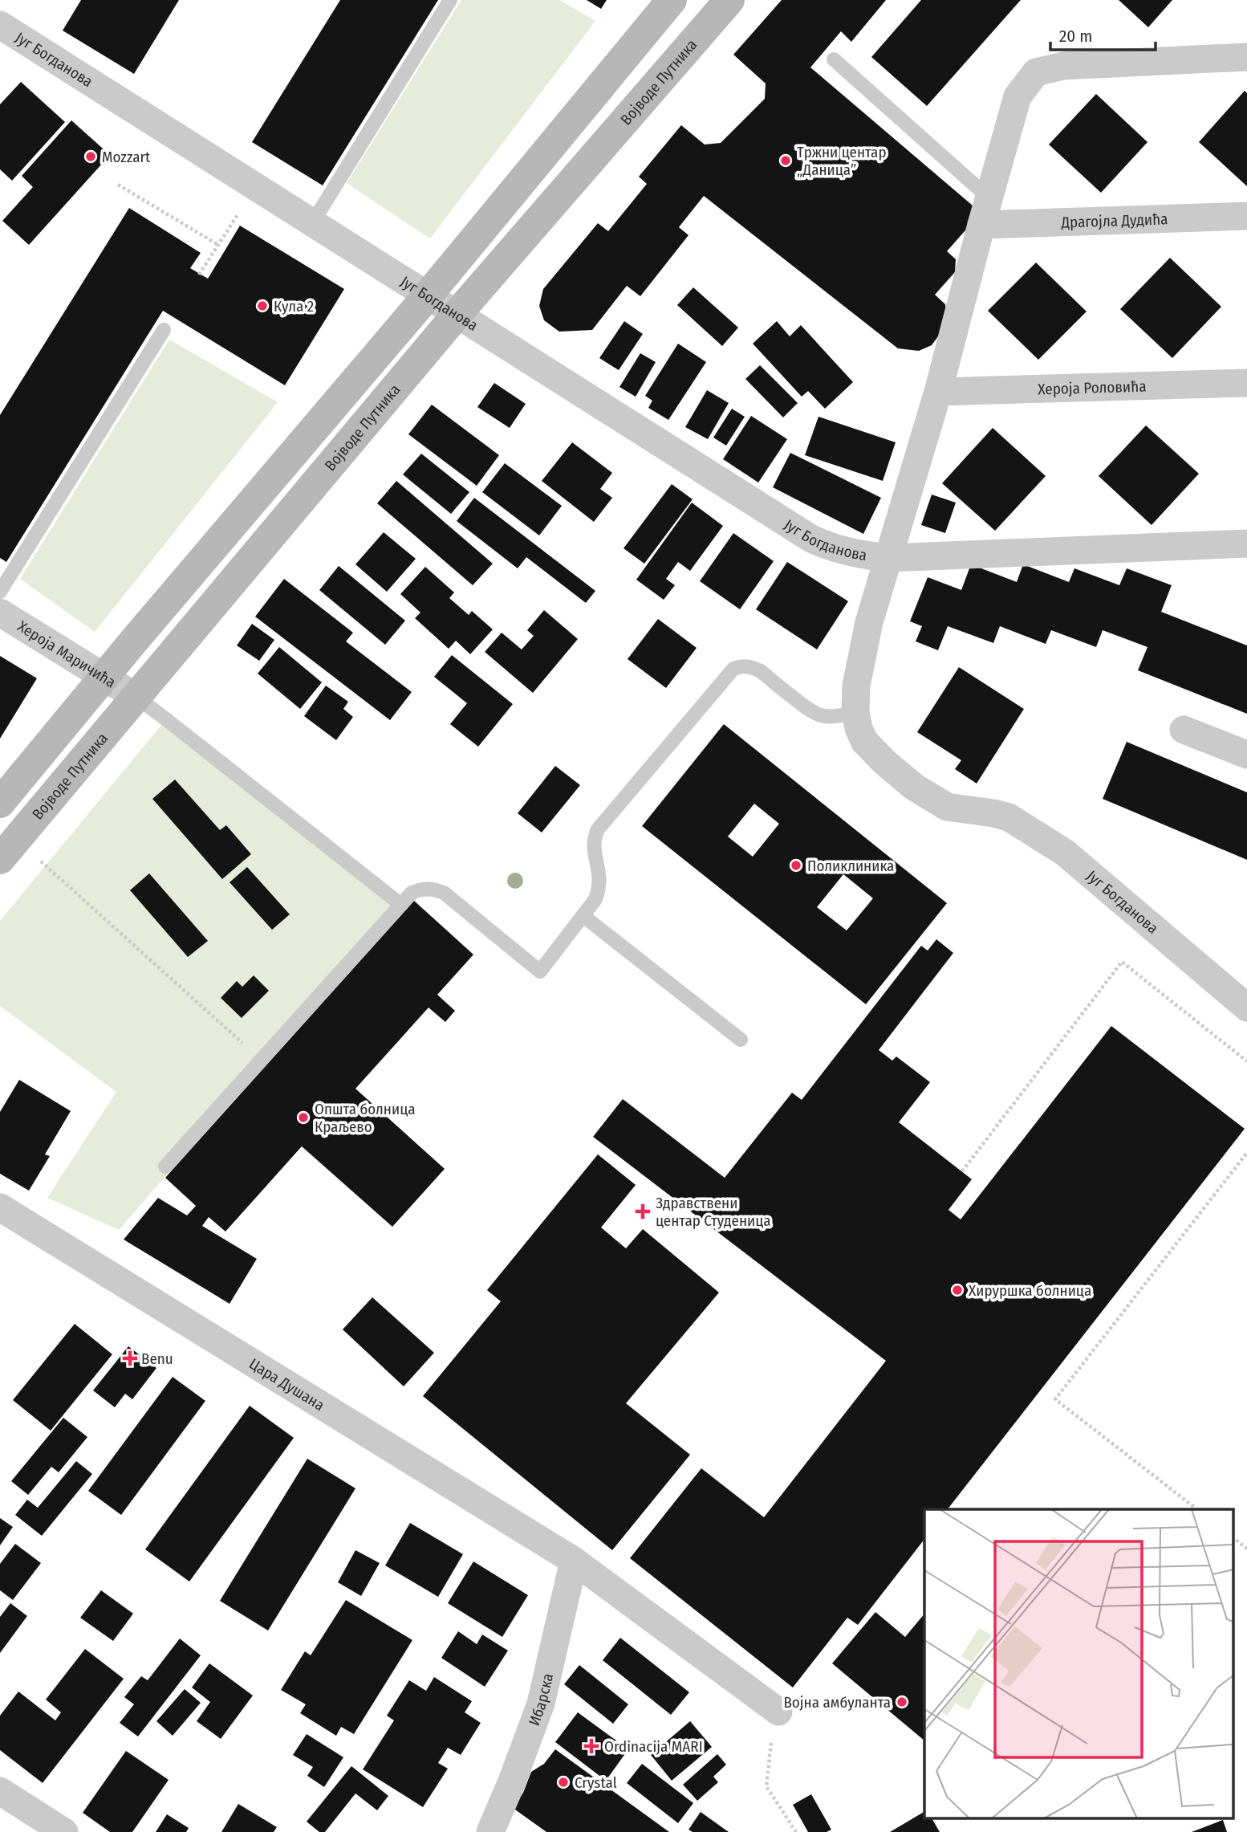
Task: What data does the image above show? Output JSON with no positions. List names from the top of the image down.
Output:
{
  "streets": {
    "main road": ["Војводе Путника"],
    "street": [
      "Југ Богданова",
      "Драгојла Дудића",
      "Хероја Роловића",
      "Хероја Маричића",
      "Цара Душана",
      "Ибарска"
    ]
  },
  "crossings": [
    ["Југ Богданова", "Војводе Путника"],
    ["Војводе Путника", "Хероја Маричића"],
    ["Цара Душана", "Ибарска"]
  ],
  "places": {
    "other": [
      "Mozzart",
      "Тржни центар „Даница”",
      "Кула 2",
      "Поликлиника",
      "Општа болница Краљево",
      "Хируршка болница",
      "Војна амбуланта",
      "Crystal"
    ],
    "health": ["Здравствени центар Студеница", "Benu", "Ordinacija MARI"]
  },
  "scale_bar": "20 m"
}
